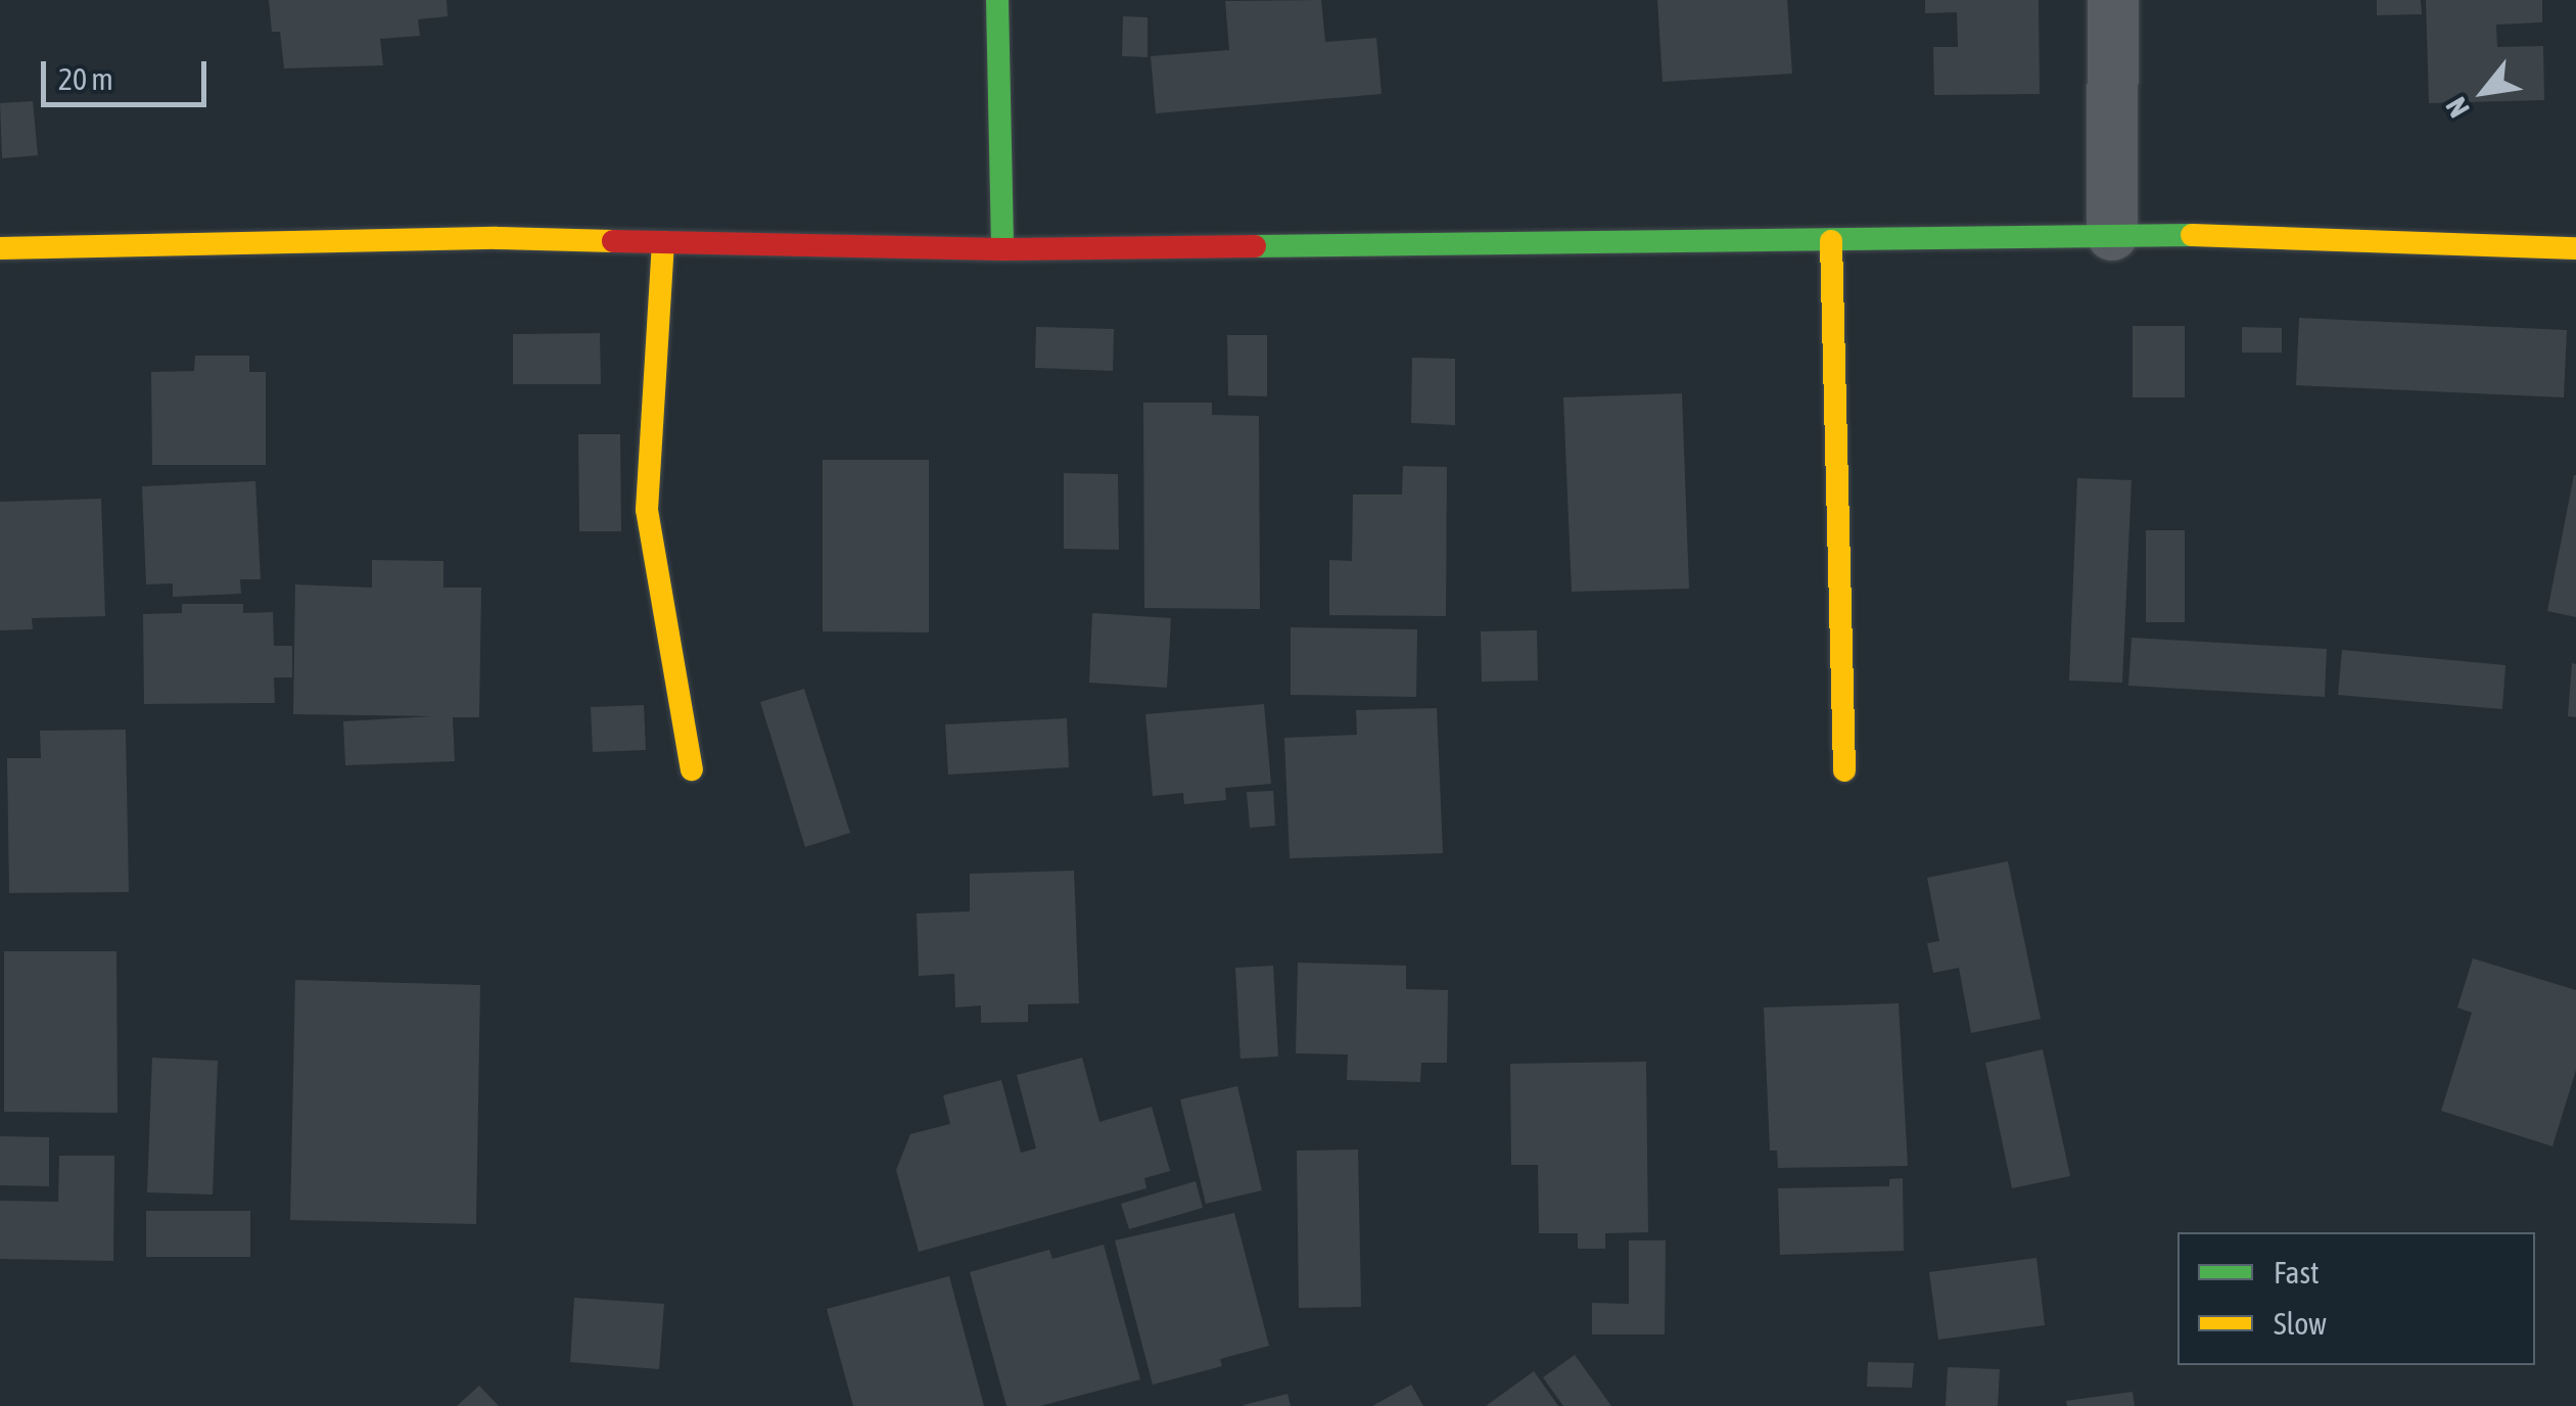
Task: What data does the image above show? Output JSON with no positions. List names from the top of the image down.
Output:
{
  "legend": ["Fast", "Slow"],
  "scale_bar": "20 m",
  "north": "bottom left"
}
